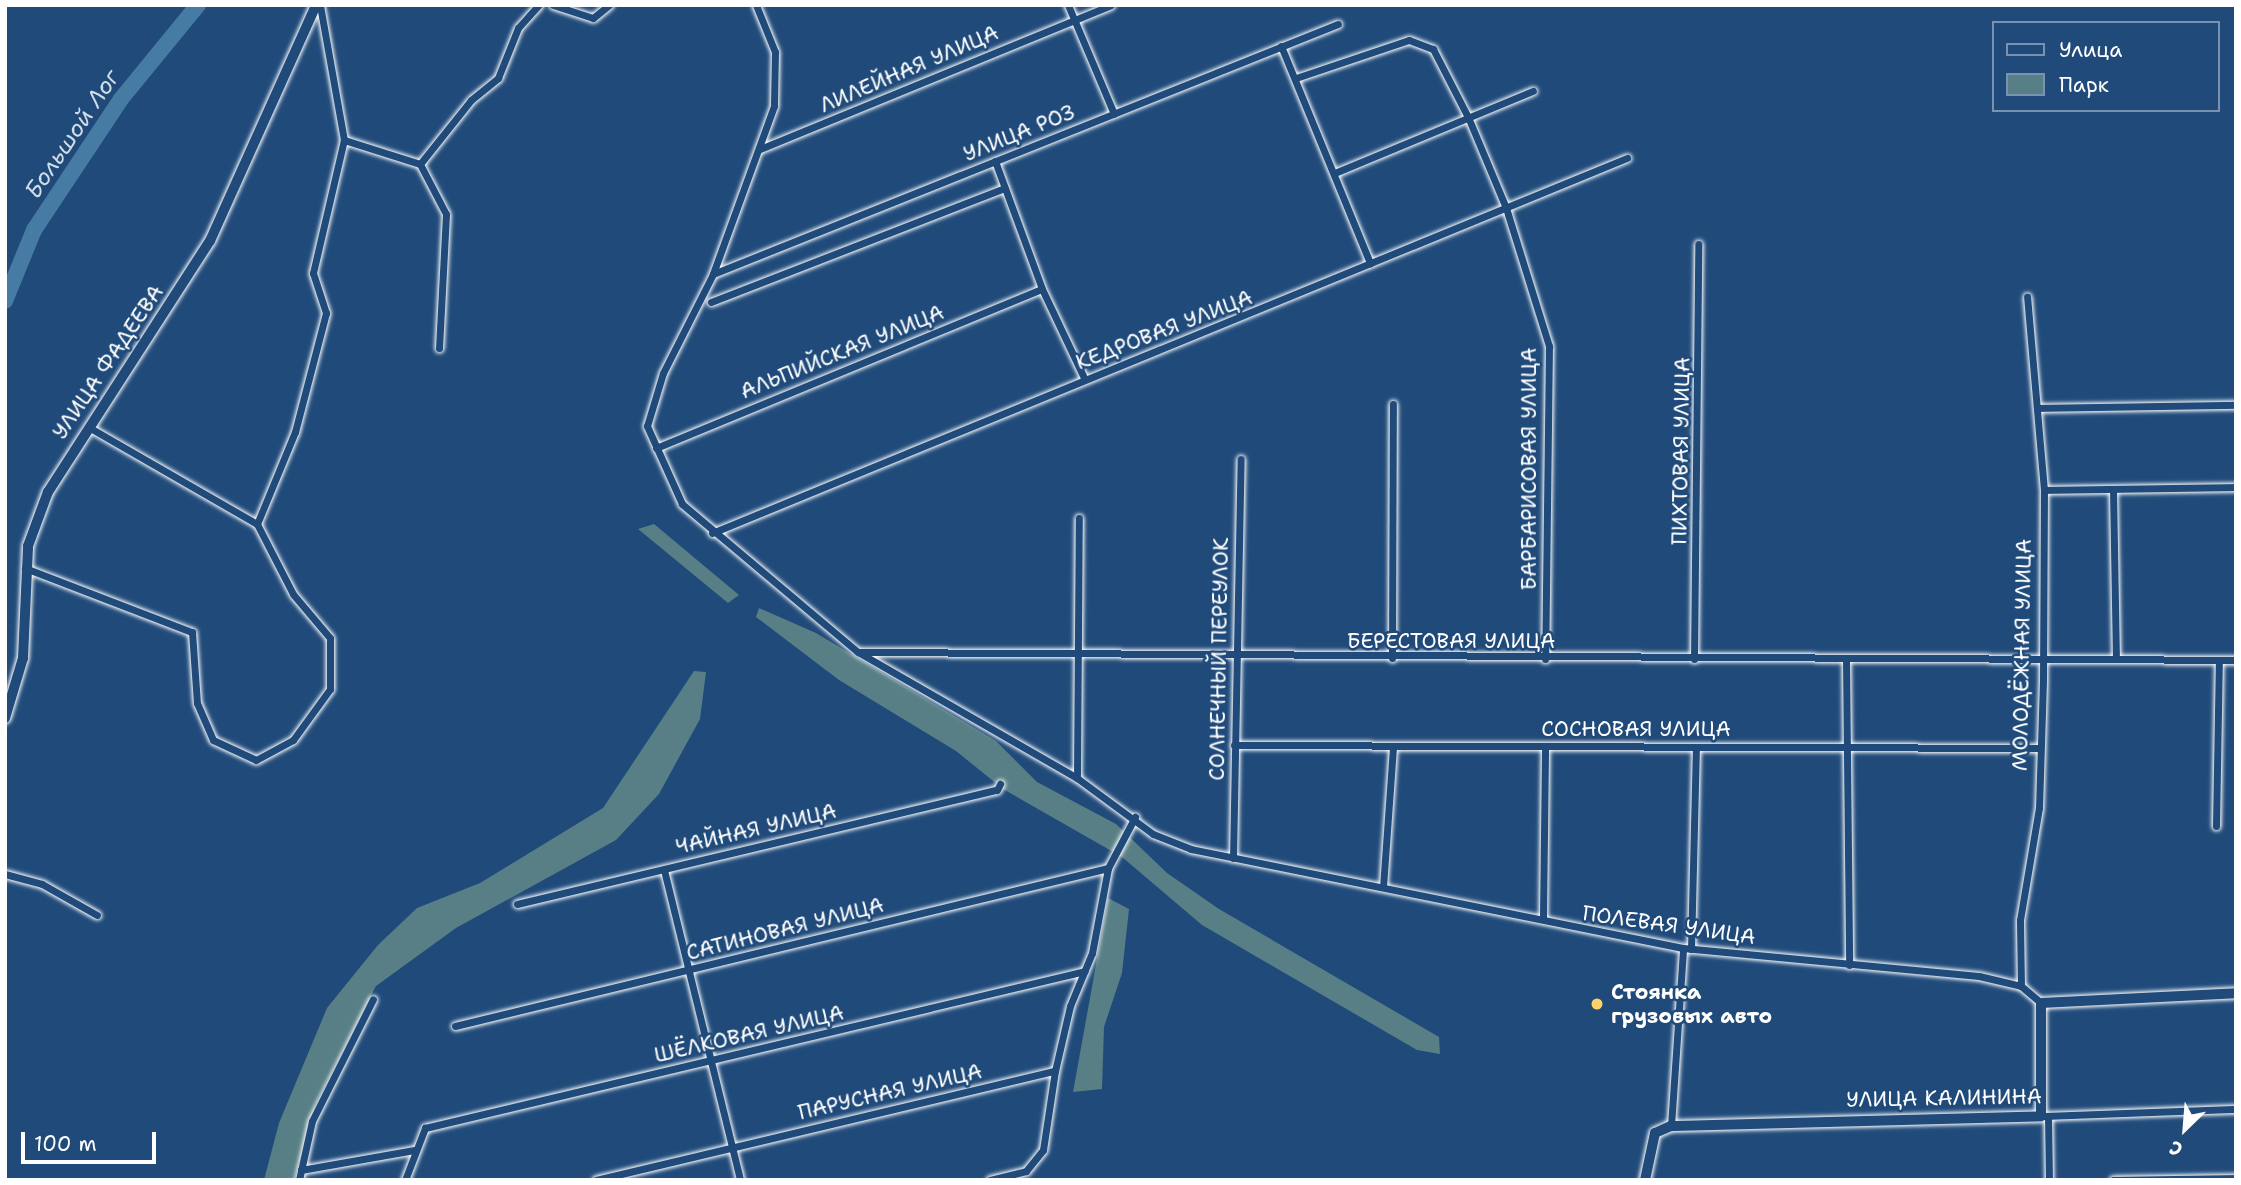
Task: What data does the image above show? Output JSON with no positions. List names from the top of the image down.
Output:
{
  "streets": {
    "street": [
      "ЛИЛЕЙНАЯ УЛИЦА",
      "УЛИЦА РОЗ",
      "КЕДРОВАЯ УЛИЦА",
      "АЛЬПИЙСКАЯ УЛИЦА",
      "УЛИЦА ФАДЕЕВА",
      "ПИХТОВАЯ УЛИЦА",
      "БАРБАРИСОВАЯ УЛИЦА",
      "БЕРЕСТОВАЯ УЛИЦА",
      "МОЛОДЁЖНАЯ УЛИЦА",
      "СОЛНЕЧНЫЙ ПЕРЕУЛОК",
      "СОСНОВАЯ УЛИЦА",
      "ЧАЙНАЯ УЛИЦА",
      "ПОЛЕВАЯ УЛИЦА",
      "САТИНОВАЯ УЛИЦА",
      "ШЁЛКОВАЯ УЛИЦА",
      "ПАРУСНАЯ УЛИЦА",
      "УЛИЦА КАЛИНИНА"
    ]
  },
  "crossings": [
    ["ЛИЛЕЙНАЯ УЛИЦА", "ПОЛЕВАЯ УЛИЦА"],
    ["УЛИЦА РОЗ", "ПОЛЕВАЯ УЛИЦА"],
    ["КЕДРОВАЯ УЛИЦА", "БАРБАРИСОВАЯ УЛИЦА"],
    ["КЕДРОВАЯ УЛИЦА", "ПОЛЕВАЯ УЛИЦА"],
    ["АЛЬПИЙСКАЯ УЛИЦА", "ПОЛЕВАЯ УЛИЦА"],
    ["ПИХТОВАЯ УЛИЦА", "БЕРЕСТОВАЯ УЛИЦА"],
    ["БАРБАРИСОВАЯ УЛИЦА", "БЕРЕСТОВАЯ УЛИЦА"],
    ["БЕРЕСТОВАЯ УЛИЦА", "МОЛОДЁЖНАЯ УЛИЦА"],
    ["БЕРЕСТОВАЯ УЛИЦА", "СОЛНЕЧНЫЙ ПЕРЕУЛОК"],
    ["БЕРЕСТОВАЯ УЛИЦА", "ПОЛЕВАЯ УЛИЦА"],
    ["МОЛОДЁЖНАЯ УЛИЦА", "СОСНОВАЯ УЛИЦА"],
    ["МОЛОДЁЖНАЯ УЛИЦА", "ПОЛЕВАЯ УЛИЦА"],
    ["СОЛНЕЧНЫЙ ПЕРЕУЛОК", "СОСНОВАЯ УЛИЦА"],
    ["СОЛНЕЧНЫЙ ПЕРЕУЛОК", "ПОЛЕВАЯ УЛИЦА"]
  ],
  "water": ["Большой Лог"],
  "places": ["Стоянка грузовых авто"],
  "legend": ["Улица", "Парк"],
  "scale_bar": "100 m",
  "north": "bottom left"
}
